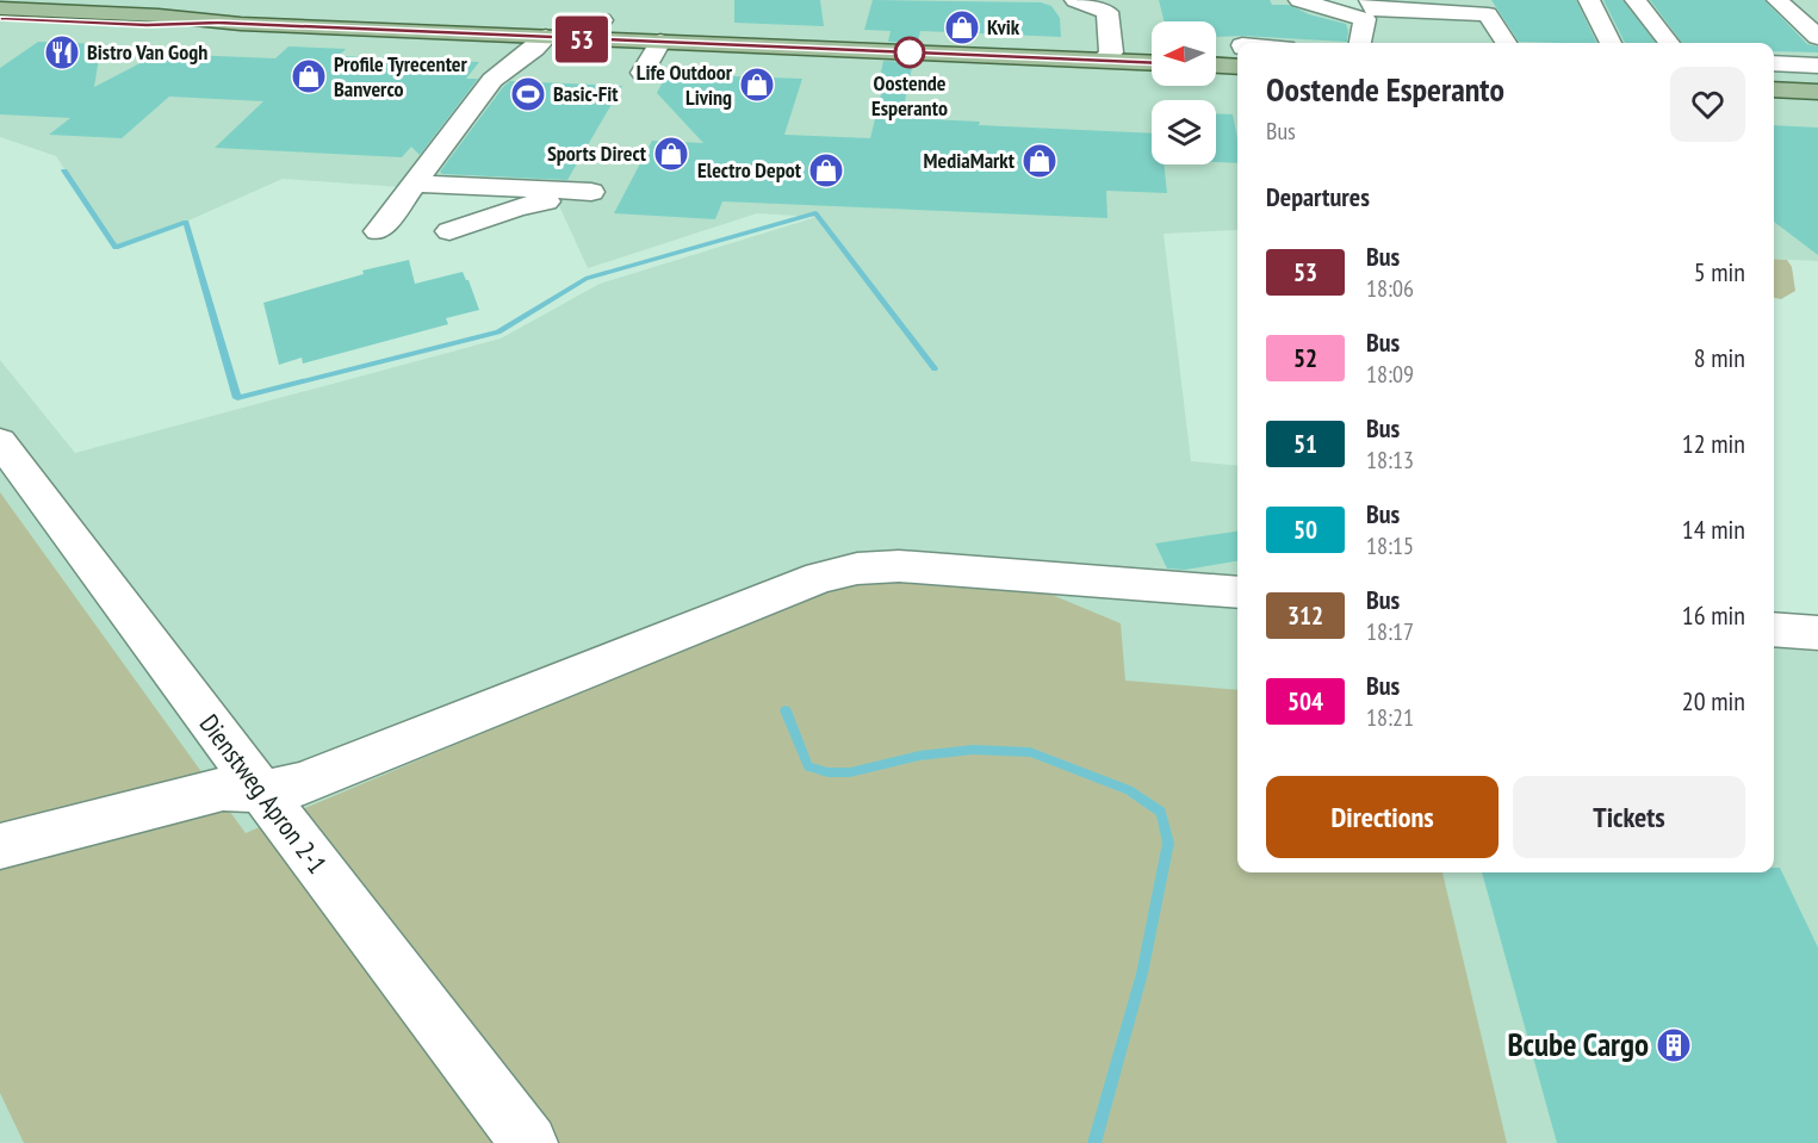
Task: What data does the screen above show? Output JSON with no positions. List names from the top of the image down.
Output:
{
  "streets": {
    "street": ["Dienstweg Apron 2-1"]
  },
  "places": {
    "shop": [
      "Kvik",
      "Profile Tyrecenter Banverco",
      "Life Outdoor Living",
      "Sports Direct",
      "MediaMarkt",
      "Electro Depot"
    ],
    "restaurant": ["Bistro Van Gogh"],
    "other": ["Oostende Esperanto"],
    "sports": ["Basic-Fit"],
    "building": ["Bcube Cargo"]
  },
  "lines": ["bus line 53"],
  "north": "left",
  "page": {
    "on_map": "53",
    "heading": [
      ["Oostende Esperanto", "Bus"],
      "Departures"
    ],
    "list": [
      {
        "mark": "53",
        "name": "Bus",
        "note": "18:06",
        "value": "5 min"
      },
      {
        "mark": "52",
        "name": "Bus",
        "note": "18:09",
        "value": "8 min"
      },
      {
        "mark": "51",
        "name": "Bus",
        "note": "18:13",
        "value": "12 min"
      },
      {
        "mark": "50",
        "name": "Bus",
        "note": "18:15",
        "value": "14 min"
      },
      {
        "mark": "312",
        "name": "Bus",
        "note": "18:17",
        "value": "16 min"
      },
      {
        "mark": "504",
        "name": "Bus",
        "note": "18:21",
        "value": "20 min"
      }
    ],
    "buttons": ["Directions", "Tickets"]
  }
}
